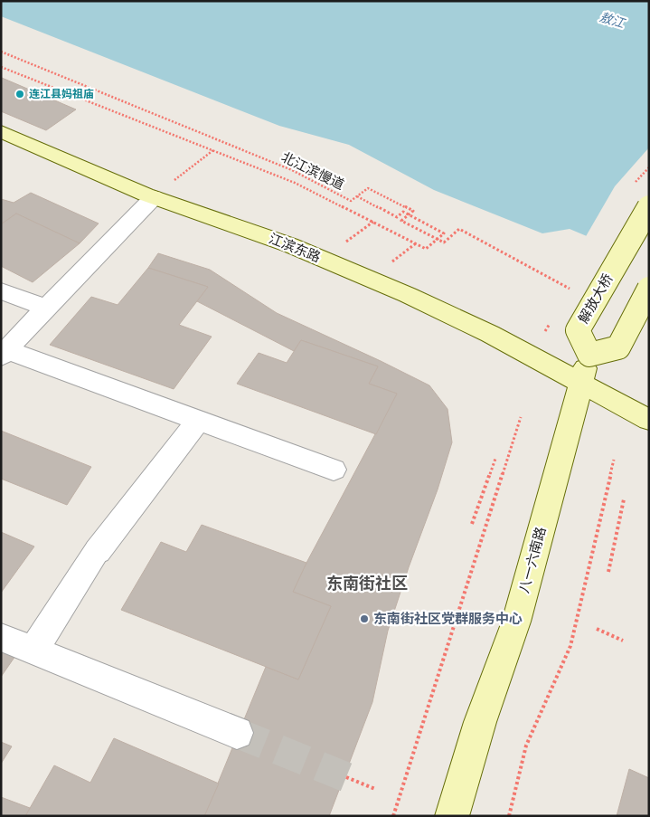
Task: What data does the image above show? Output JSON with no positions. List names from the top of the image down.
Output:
{
  "streets": {
    "main road": ["江滨东路", "解放大桥", "八一六南路"],
    "path": ["北江滨慢道"]
  },
  "crossings": [
    ["江滨东路", "解放大桥"],
    ["江滨东路", "八一六南路"],
    ["解放大桥", "八一六南路"]
  ],
  "districts": ["东南街社区"],
  "water": ["敖江"],
  "places": ["连江县妈祖庙", "东南街社区党群服务中心"]
}
